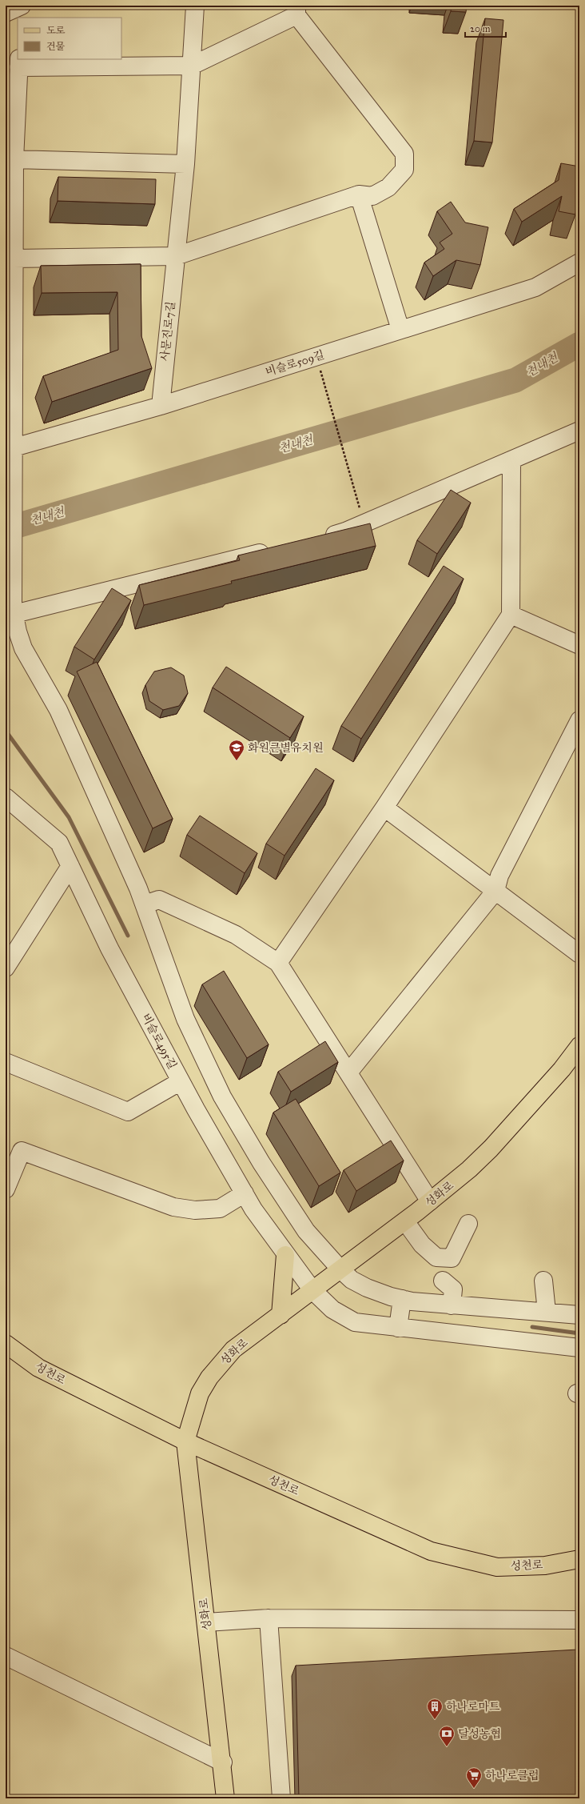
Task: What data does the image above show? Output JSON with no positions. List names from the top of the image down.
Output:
{
  "streets": {
    "main road": ["성화로", "성천로"],
    "street": ["사문진로7길", "비슬로509길", "비슬로495길"]
  },
  "crossings": [
    ["사문진로7길", "비슬로509길"],
    ["비슬로495길", "성화로"],
    ["성화로", "성천로"]
  ],
  "water": ["천내천"],
  "places": {
    "school or university": ["화원큰별유치원"],
    "building": ["하나로마트"],
    "bank": ["달성농협"],
    "supermarket": ["하나로클럽"]
  },
  "legend": ["도로", "건물"],
  "scale_bar": "20 m"
}
